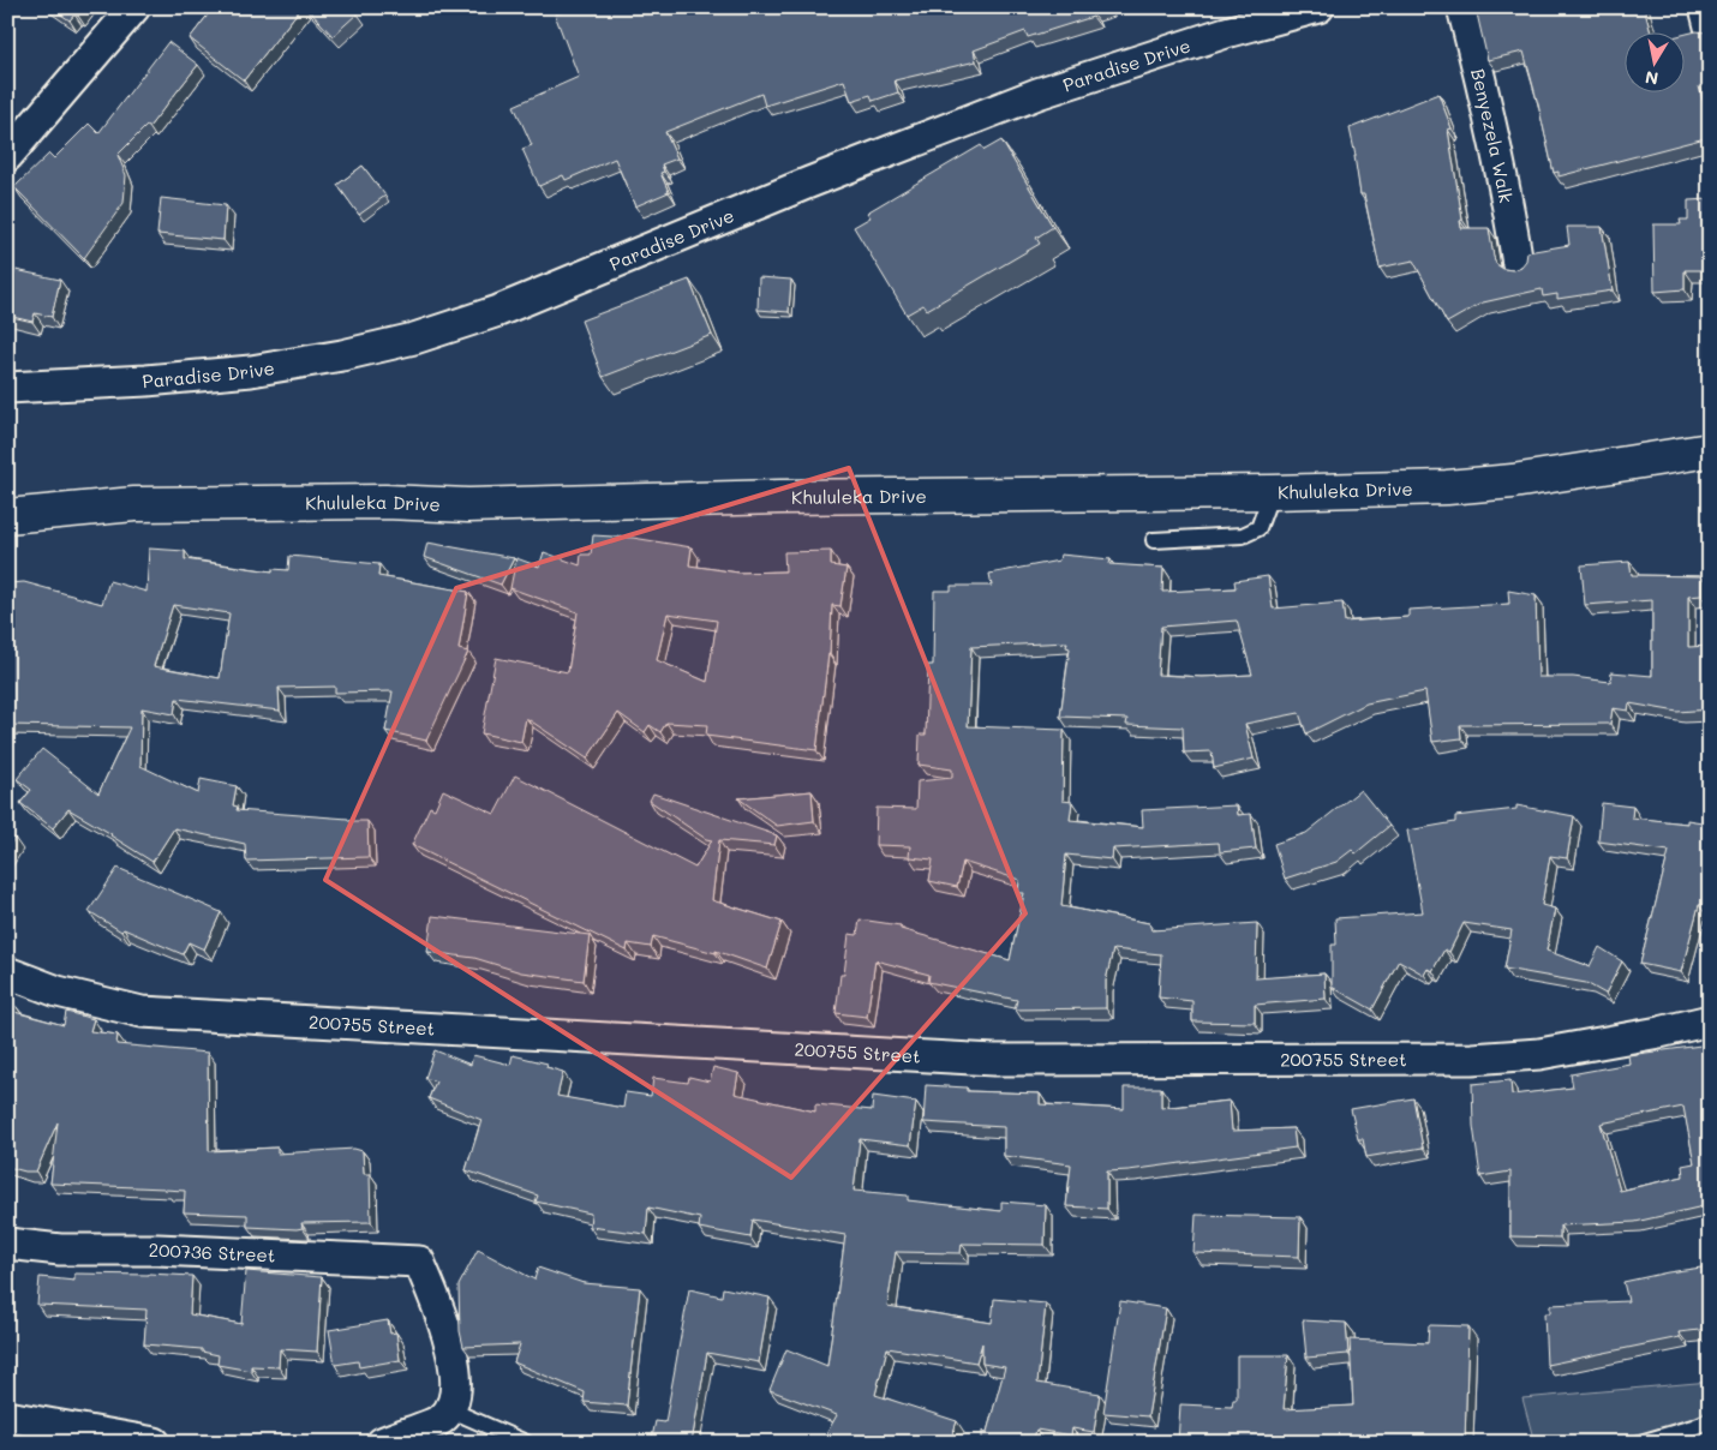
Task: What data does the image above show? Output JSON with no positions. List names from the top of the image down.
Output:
{
  "streets": {
    "street": [
      "Paradise Drive",
      "Benyezela Walk",
      "Khululeka Drive",
      "200755 Street",
      "200736 Street"
    ]
  },
  "north": "bottom"
}
